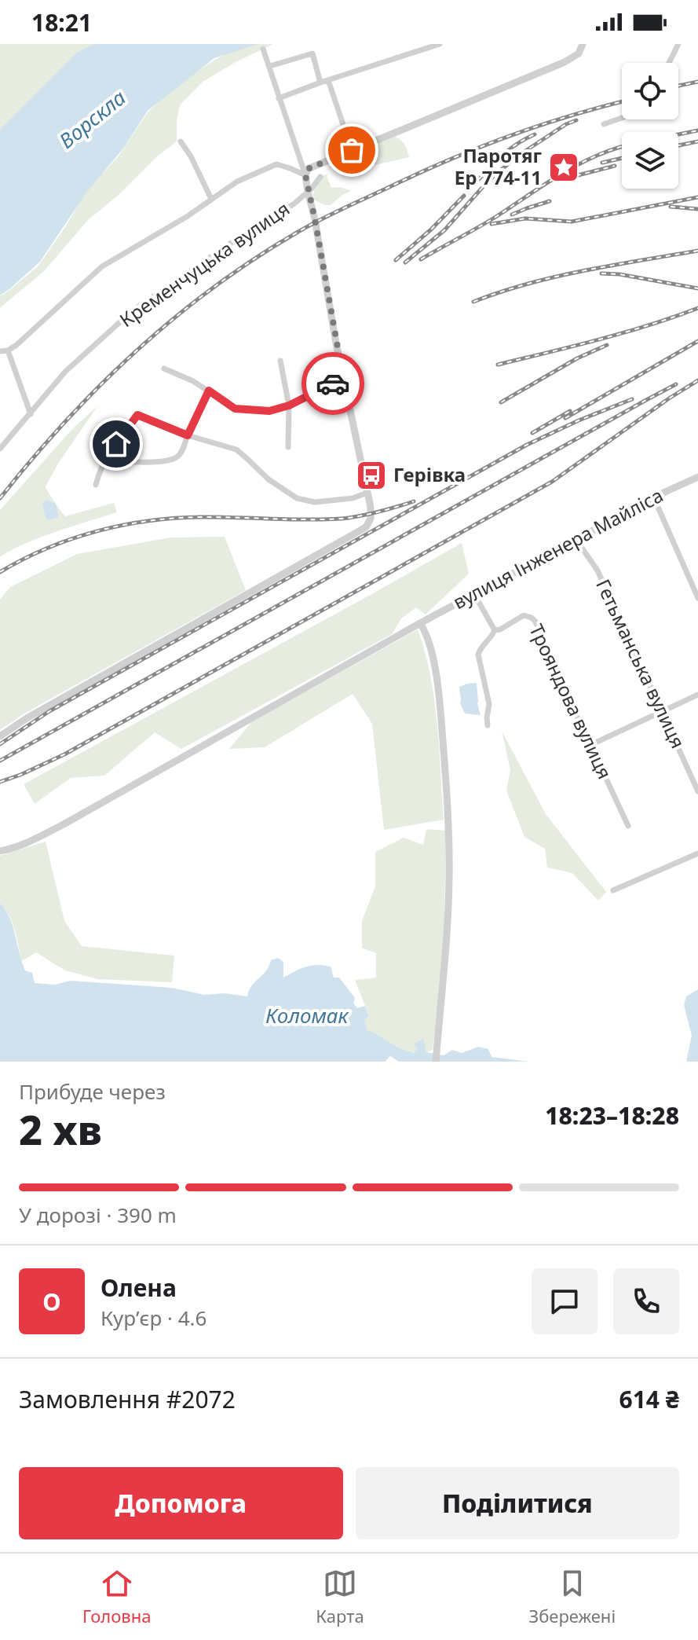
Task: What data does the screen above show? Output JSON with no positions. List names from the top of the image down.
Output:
{
  "streets": {
    "street": [
      "Кременчуцька вулиця",
      "вулиця Інженера Майліса",
      "Гетьманська вулиця",
      "Трояндова вулиця"
    ]
  },
  "crossings": [
    ["вулиця Інженера Майліса", "Гетьманська вулиця"]
  ],
  "water": ["Ворскла", "Коломак"],
  "places": {
    "place": ["Паротяг Ер 774-11"],
    "bus stop": ["Герівка"]
  },
  "page": {
    "status": "18:21",
    "heading": ["2 хв", "Прибуде через", "18:23–18:28"],
    "panel": [
      "Олена",
      "Кур’єр · 4.6",
      "Замовлення #2072",
      "614 ₴"
    ],
    "bar": "У дорозі · 390 m",
    "round": "О",
    "buttons": ["Допомога", "Поділитися"],
    "tabs": ["Головна", "Карта", "Збережені"]
  }
}
